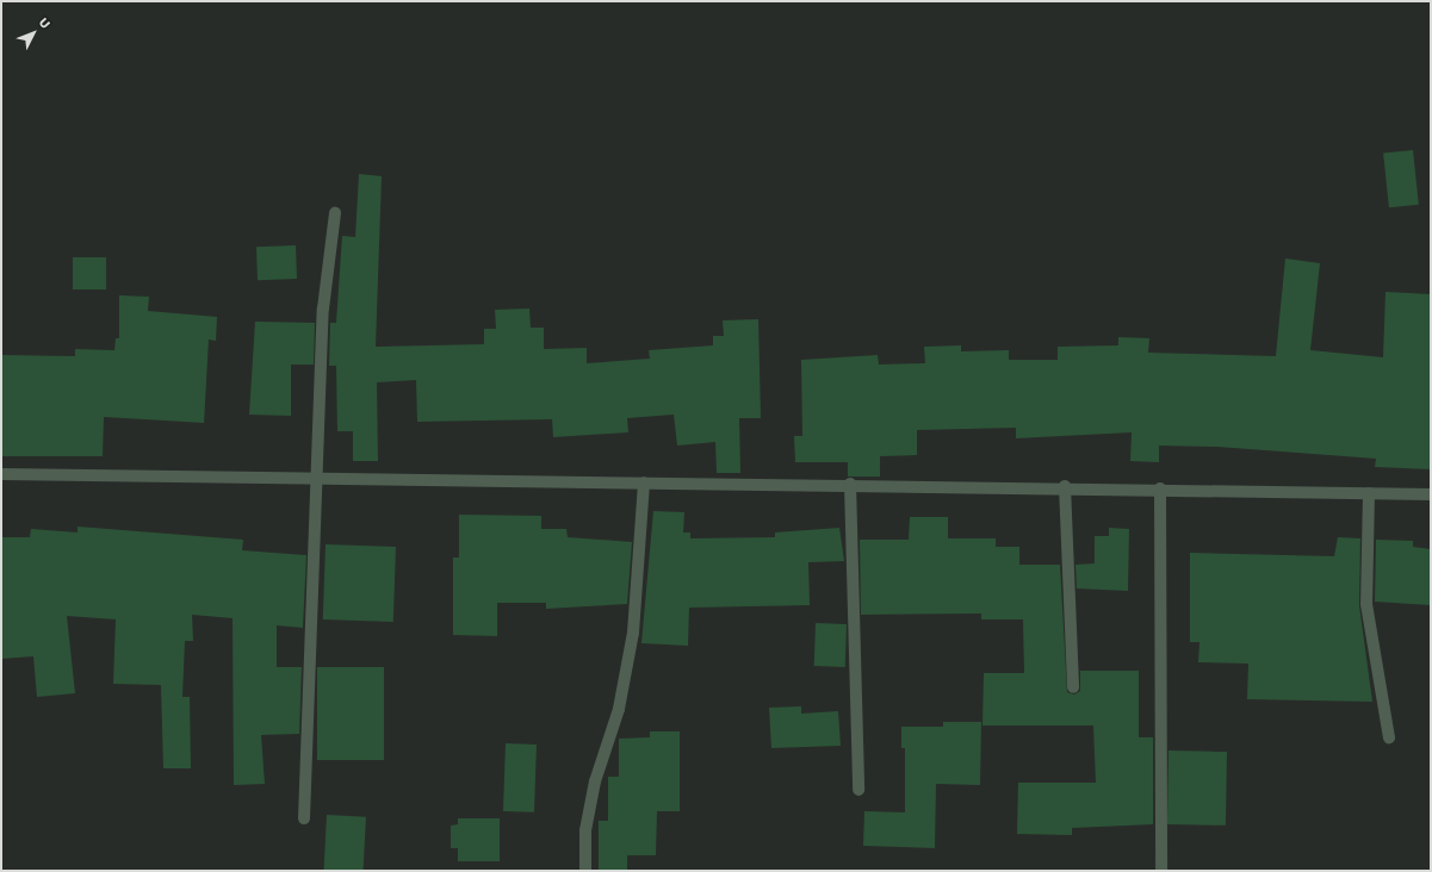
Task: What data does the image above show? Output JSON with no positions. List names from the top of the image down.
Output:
{
  "north": "top right"
}
